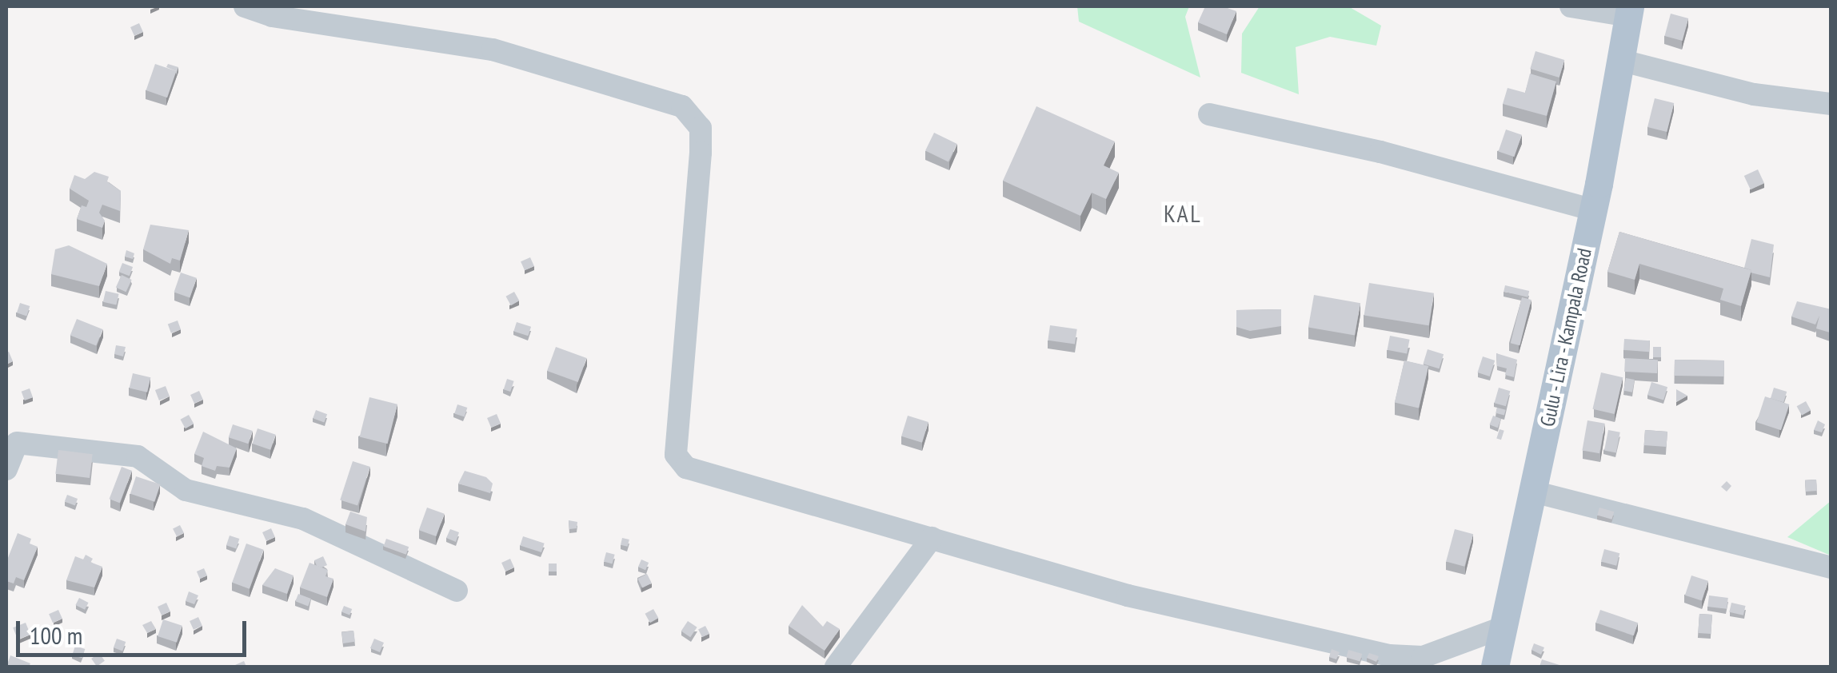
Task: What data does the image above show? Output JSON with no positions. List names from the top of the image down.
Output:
{
  "streets": {
    "main road": ["Gulu - Lira - Kampala Road"]
  },
  "districts": ["KAL"],
  "scale_bar": "100 m"
}
